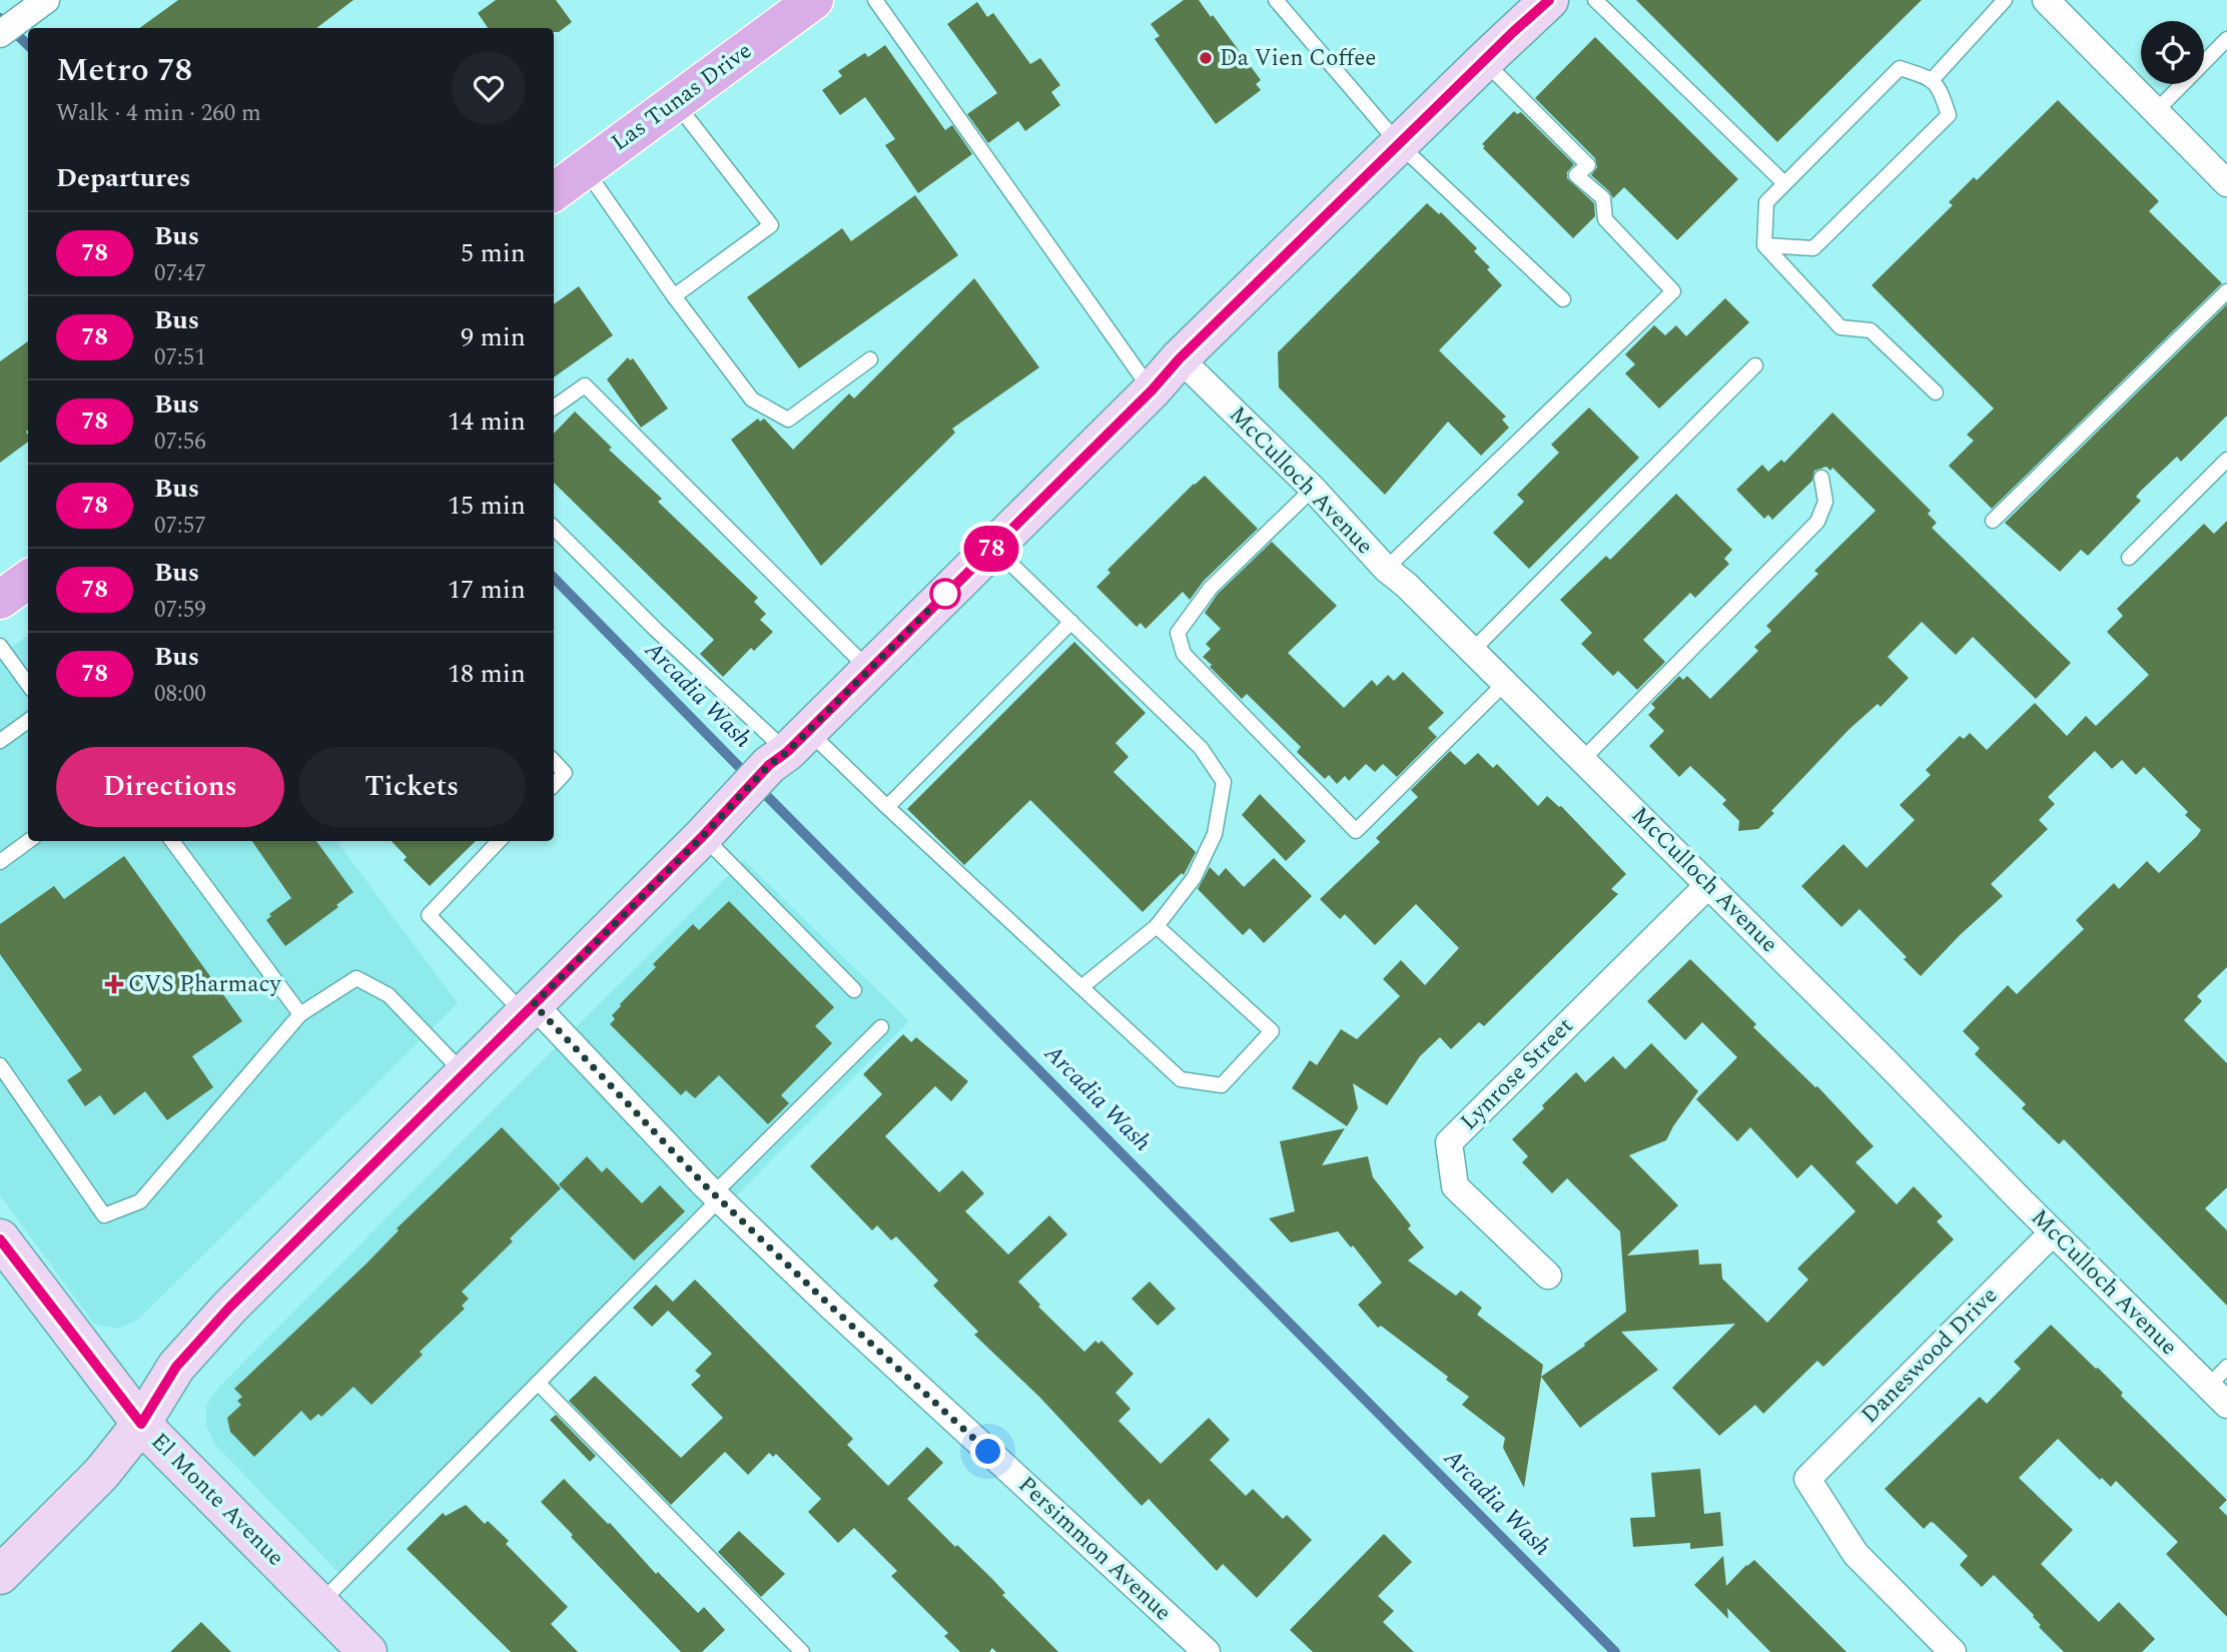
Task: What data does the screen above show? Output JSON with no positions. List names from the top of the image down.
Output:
{
  "streets": {
    "main road": ["Las Tunas Drive"],
    "street": [
      "McCulloch Avenue",
      "Lynrose Street",
      "Daneswood Drive",
      "El Monte Avenue",
      "Persimmon Avenue"
    ]
  },
  "crossings": [
    ["McCulloch Avenue", "Lynrose Street"],
    ["McCulloch Avenue", "Daneswood Drive"]
  ],
  "water": ["Arcadia Wash"],
  "places": {
    "other": ["Da Vien Coffee"],
    "health": ["CVS Pharmacy"]
  },
  "lines": ["bus line 78"],
  "page": {
    "on_map": "78",
    "heading": [
      ["Metro 78", "Walk · 4 min · 260 m"],
      "Departures"
    ],
    "list": [
      {
        "mark": "78",
        "name": "Bus",
        "note": "07:47",
        "value": "5 min"
      },
      {
        "mark": "78",
        "name": "Bus",
        "note": "07:51",
        "value": "9 min"
      },
      {
        "mark": "78",
        "name": "Bus",
        "note": "07:56",
        "value": "14 min"
      },
      {
        "mark": "78",
        "name": "Bus",
        "note": "07:57",
        "value": "15 min"
      },
      {
        "mark": "78",
        "name": "Bus",
        "note": "07:59",
        "value": "17 min"
      },
      {
        "mark": "78",
        "name": "Bus",
        "note": "08:00",
        "value": "18 min"
      }
    ],
    "buttons": ["Directions", "Tickets"]
  }
}
